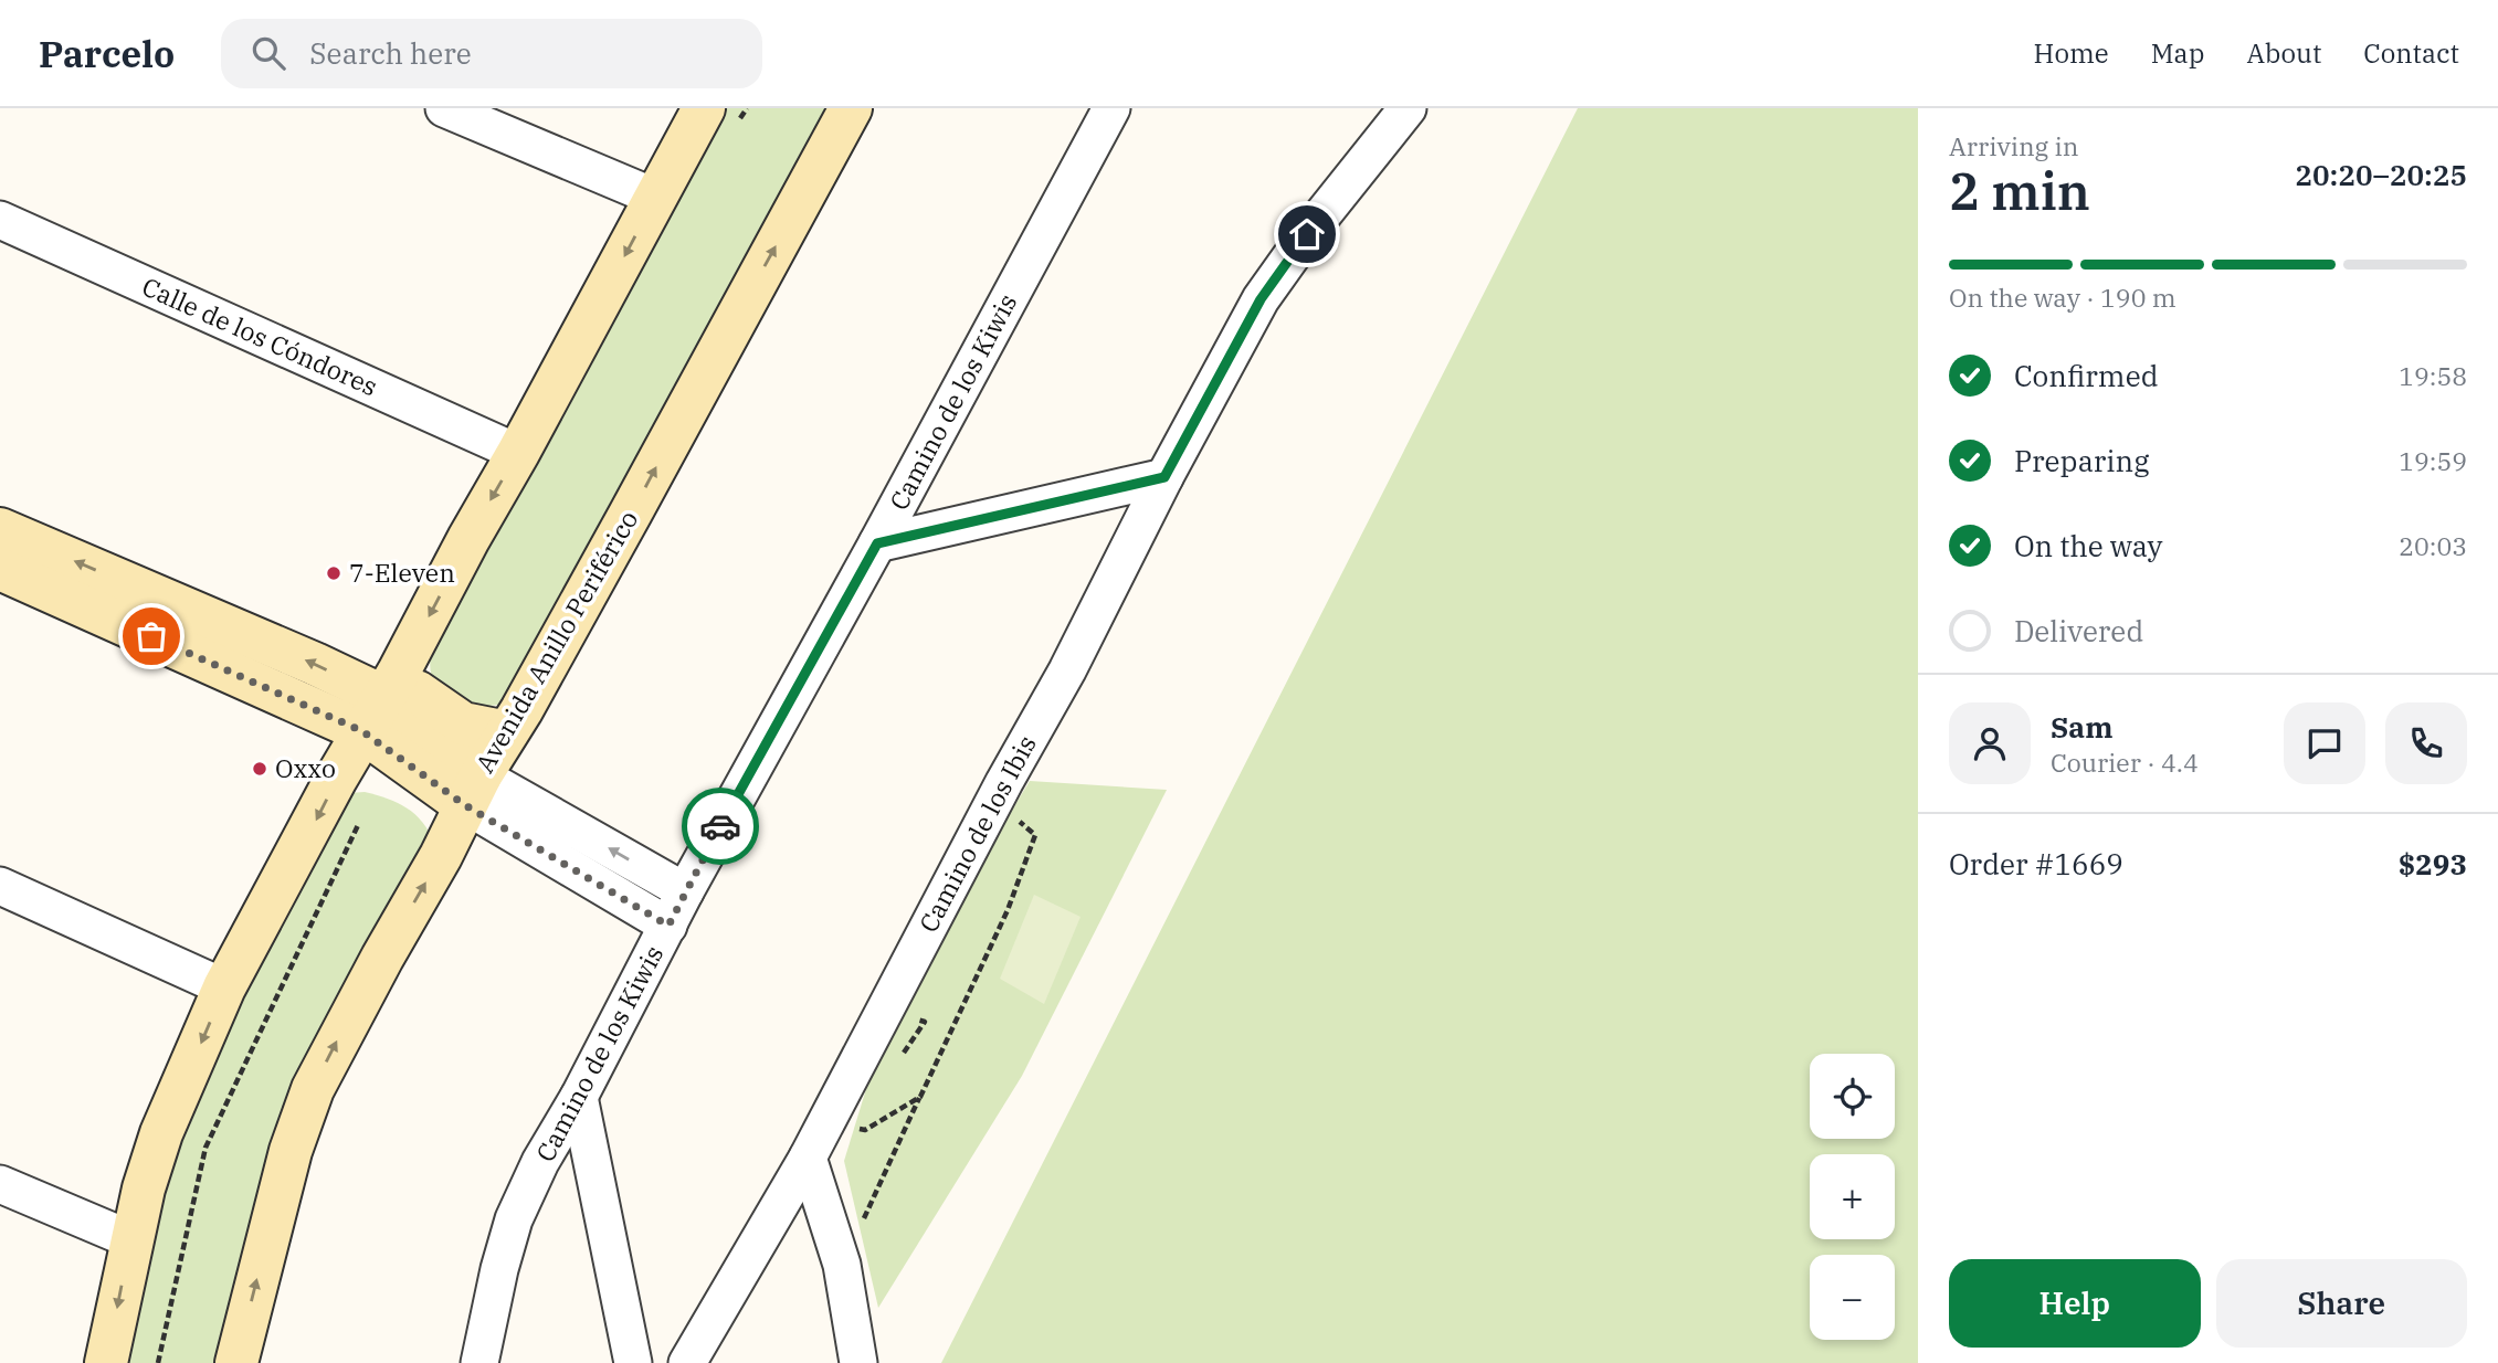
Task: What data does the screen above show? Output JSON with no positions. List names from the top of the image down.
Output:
{
  "streets": {
    "street": [
      "Calle de los Cóndores",
      "Camino de los Kiwis",
      "Avenida Anillo Periférico",
      "Camino de los Ibis"
    ]
  },
  "places": ["7-Eleven", "Oxxo"],
  "page": {
    "header": "Parcelo",
    "search": "Search here",
    "nav": [
      "Home",
      "Map",
      "About",
      "Contact"
    ],
    "heading": ["2 min", "Arriving in", "20:20–20:25"],
    "panel": [
      "Sam",
      "Courier · 4.4",
      "Order #1669",
      "$293"
    ],
    "bar": "On the way · 190 m",
    "list": [
      ["Confirmed", "19:58"],
      ["Preparing", "19:59"],
      ["On the way", "20:03"],
      "Delivered"
    ],
    "map_buttons": ["+", "−"],
    "buttons": ["Help", "Share"]
  }
}
